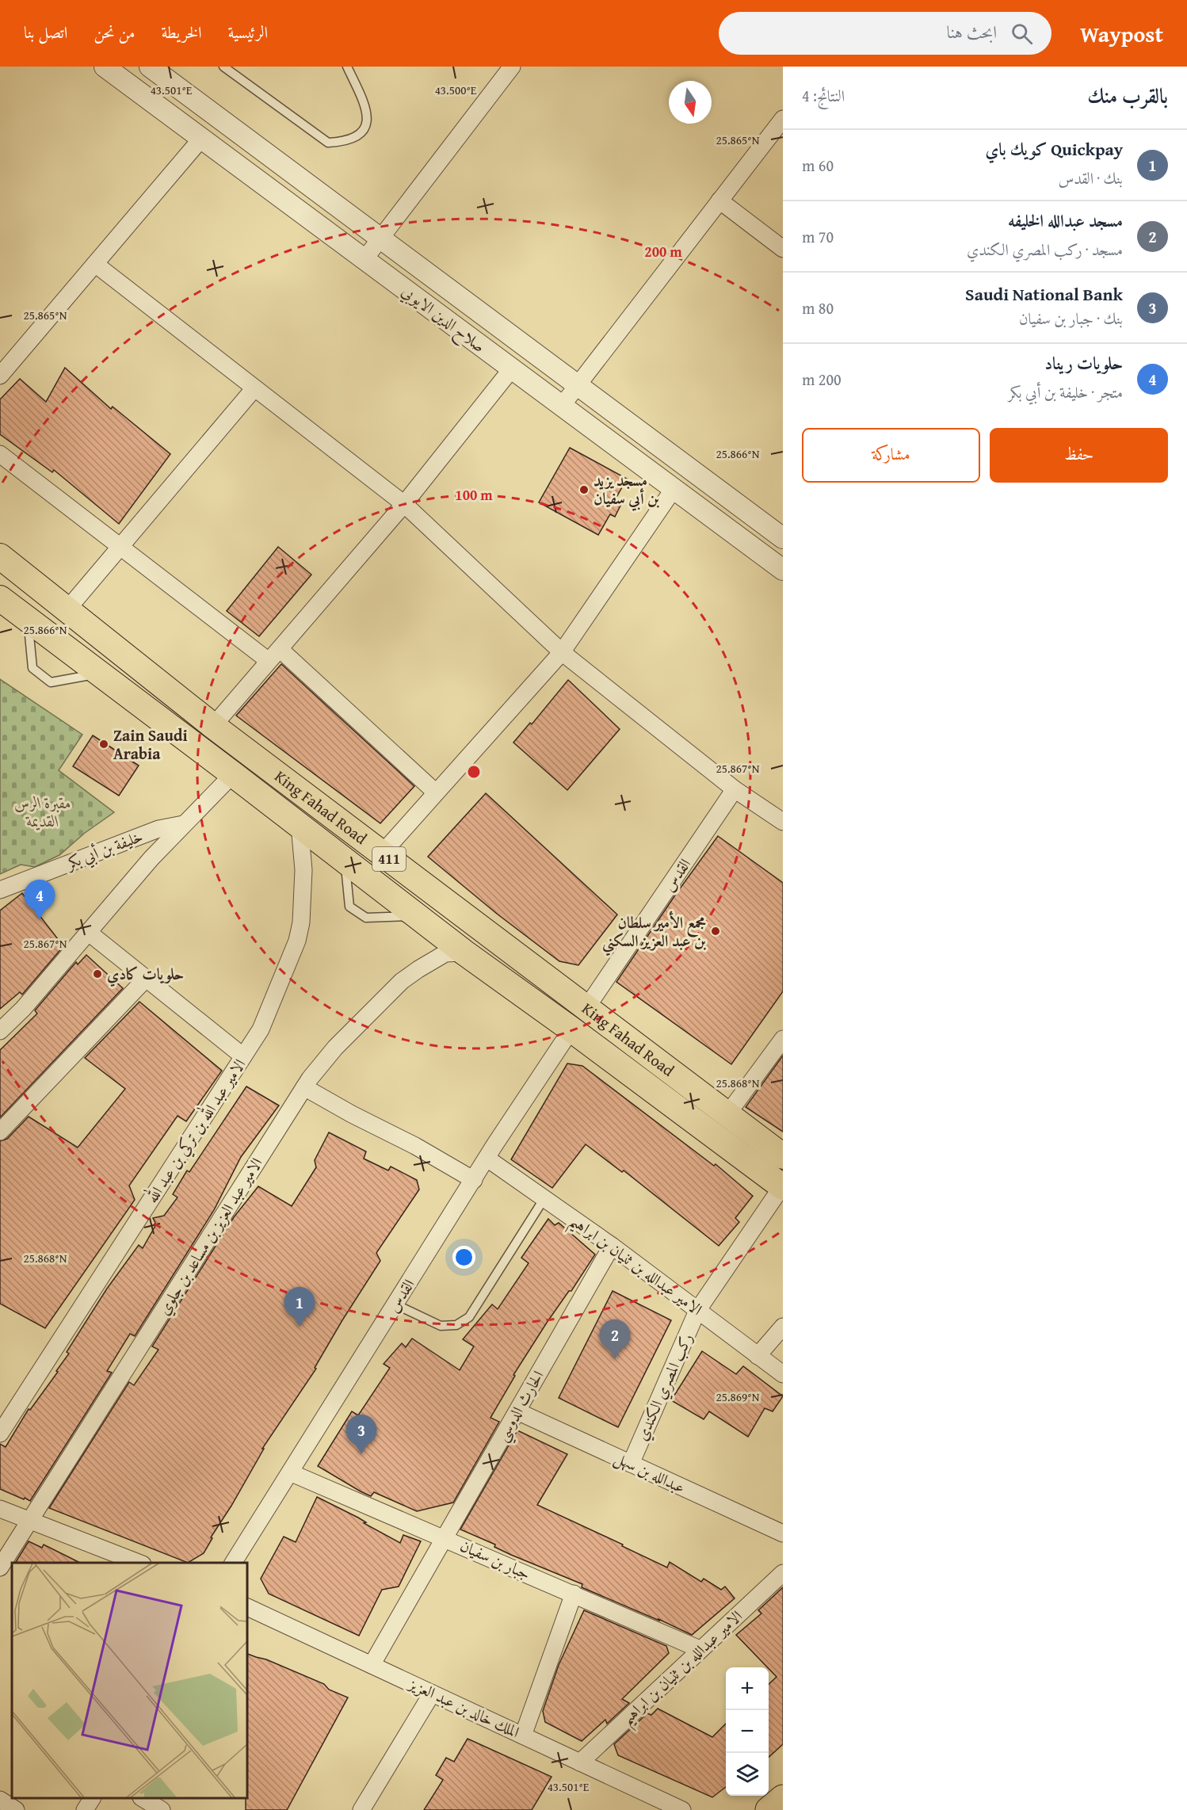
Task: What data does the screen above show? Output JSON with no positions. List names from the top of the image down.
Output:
{
  "streets": {
    "main road": ["King Fahad Road", "411"],
    "street": [
      "صلاح الدين الايوبي",
      "خليفة بن أبي بكر",
      "القدس",
      "الامير عبد الله بن تركي بن عبد الله",
      "الامير عبد العزيز بن مساعد بن جلوي",
      "الامير عبدالله بن ثنيان بن ابراهيم",
      "ركب المصري الكندي",
      "الحارث الدوسي",
      "عبدالله بن سهل",
      "جبار بن سفيان",
      "الملك خالد بن عبد العزيز"
    ]
  },
  "crossings": [
    ["King Fahad Road", "خليفة بن أبي بكر"],
    ["King Fahad Road", "القدس"],
    ["King Fahad Road", "الامير عبد الله بن تركي بن عبد الله"],
    ["King Fahad Road", "الامير عبد العزيز بن مساعد بن جلوي"],
    ["King Fahad Road", "ركب المصري الكندي"],
    ["القدس", "الامير عبدالله بن ثنيان بن ابراهيم"],
    ["القدس", "جبار بن سفيان"],
    ["الامير عبدالله بن ثنيان بن ابراهيم", "ركب المصري الكندي"],
    ["الامير عبدالله بن ثنيان بن ابراهيم", "الحارث الدوسي"],
    ["الامير عبدالله بن ثنيان بن ابراهيم", "جبار بن سفيان"],
    ["الامير عبدالله بن ثنيان بن ابراهيم", "الملك خالد بن عبد العزيز"],
    ["ركب المصري الكندي", "عبدالله بن سهل"],
    ["الحارث الدوسي", "عبدالله بن سهل"],
    ["الحارث الدوسي", "جبار بن سفيان"],
    ["الحارث الدوسي", "الملك خالد بن عبد العزيز"]
  ],
  "parks": ["مقبرة الرس القديمة"],
  "places": [
    "مسجد يزيد بن أبي سفيان",
    "Zain Saudi Arabia",
    "مجمع الأمير سلطان بن عبد العزيز السكني",
    "حلويات كادي"
  ],
  "north": "bottom",
  "page": {
    "header": "Waypost",
    "search": "ابحث هنا",
    "nav": [
      "الرئيسية",
      "الخريطة",
      "من نحن",
      "اتصل بنا"
    ],
    "heading": ["بالقرب منك", "النتائج: 4"],
    "list": [
      {
        "mark": "1",
        "name": "Quickpay كويك باي",
        "note": "بنك · القدس",
        "value": "60 m"
      },
      {
        "mark": "2",
        "name": "مسجد عبدالله الخليفه",
        "note": "مسجد · ركب المصري الكندي",
        "value": "70 m"
      },
      {
        "mark": "3",
        "name": "Saudi National Bank",
        "note": "بنك · جبار بن سفيان",
        "value": "80 m"
      },
      {
        "mark": "4",
        "name": "حلويات ريناد",
        "note": "متجر · خليفة بن أبي بكر",
        "value": "200 m"
      }
    ],
    "buttons": ["حفظ", "مشاركة"],
    "pins": [
      "4",
      "1",
      "2",
      "3"
    ],
    "map_buttons": ["+", "−"]
  },
  "coordinates": [
    "43.501°E",
    "43.500°E",
    "25.865°N",
    "25.866°N",
    "25.867°N",
    "25.868°N",
    "25.869°N"
  ],
  "rings": ["200 m", "100 m"]
}
